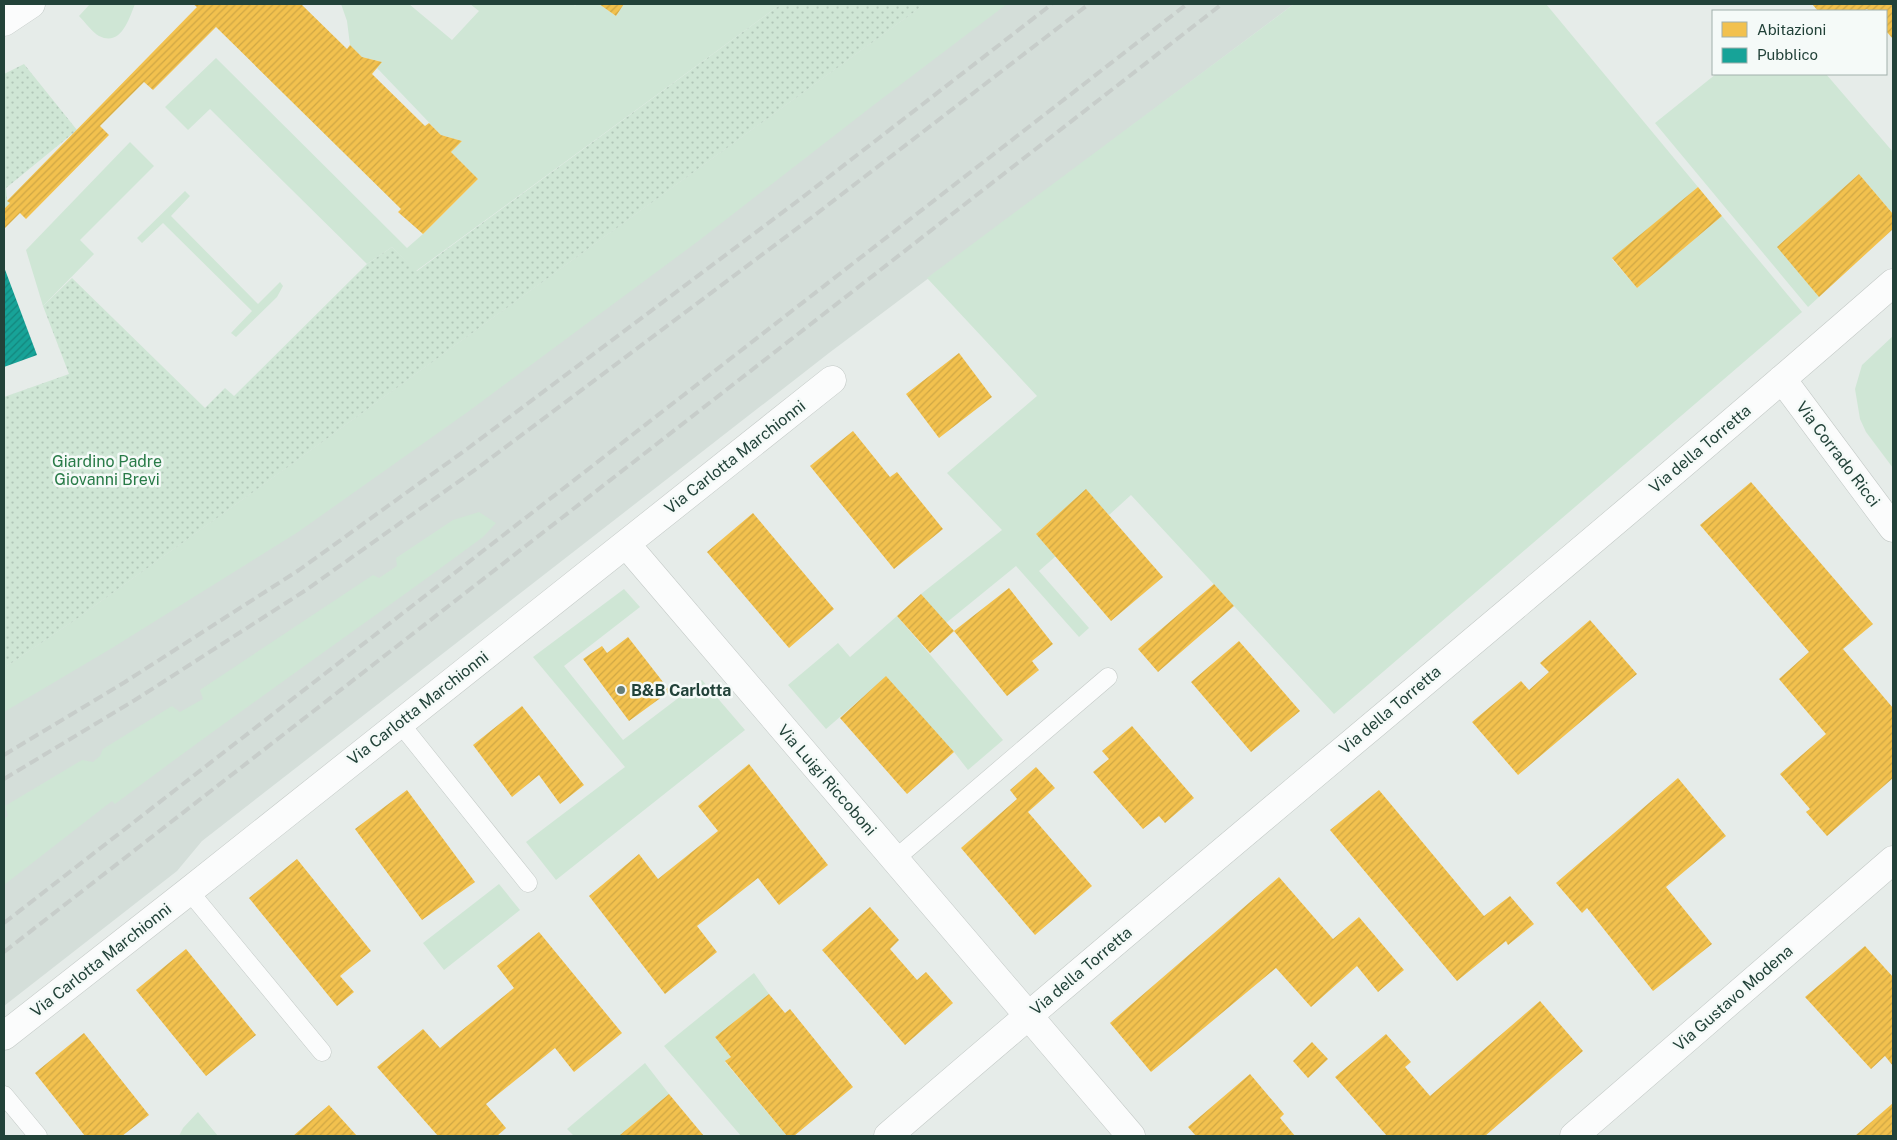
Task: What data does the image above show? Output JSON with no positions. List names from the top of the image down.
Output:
{
  "streets": {
    "street": [
      "Via della Torretta",
      "Via Corrado Ricci",
      "Via Carlotta Marchionni",
      "Via Luigi Riccoboni",
      "Via Gustavo Modena"
    ]
  },
  "crossings": [
    ["Via della Torretta", "Via Corrado Ricci"],
    ["Via della Torretta", "Via Luigi Riccoboni"],
    ["Via Carlotta Marchionni", "Via Luigi Riccoboni"]
  ],
  "parks": ["Giardino Padre Giovanni Brevi"],
  "places": ["B&B Carlotta"],
  "legend": ["Abitazioni", "Pubblico"]
}
